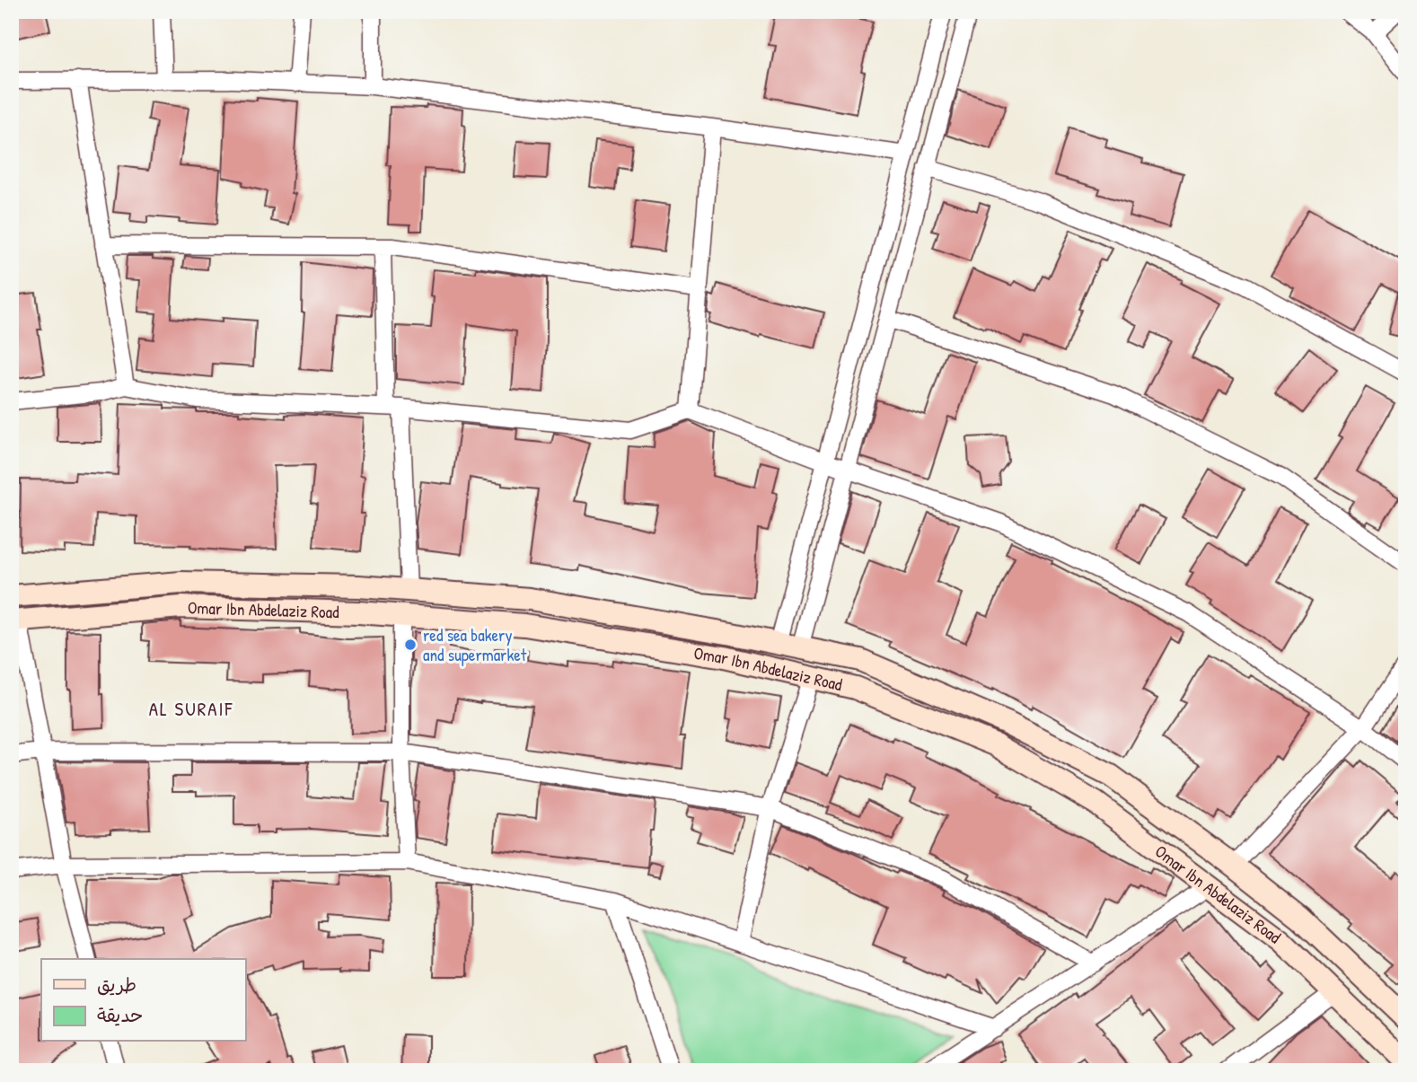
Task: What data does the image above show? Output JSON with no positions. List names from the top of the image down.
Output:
{
  "streets": {
    "main road": ["Omar Ibn Abdelaziz Road"]
  },
  "districts": ["AL SURAIF"],
  "places": ["red sea bakery and supermarket"],
  "legend": ["طريق", "حديقة"]
}
